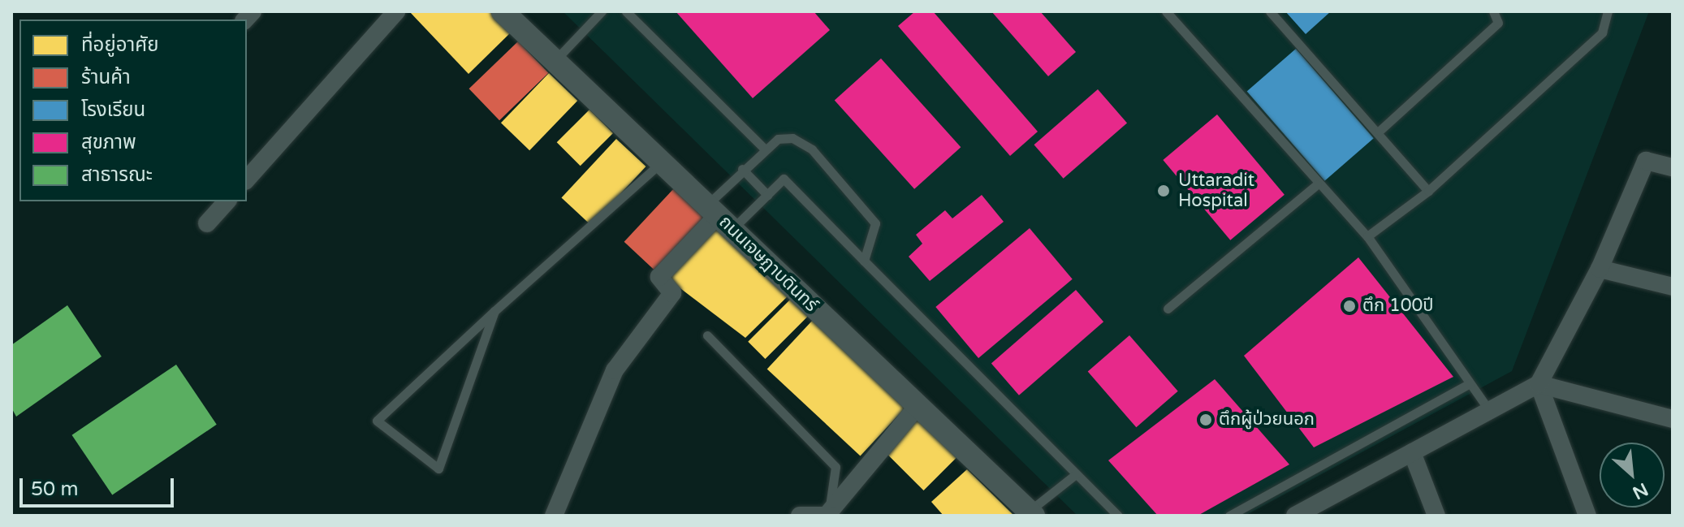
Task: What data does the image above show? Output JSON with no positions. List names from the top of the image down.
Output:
{
  "streets": {
    "street": ["ถนนเจษฎาบดินทร์"]
  },
  "places": ["Uttaradit Hospital", "ตึก 100ปี", "ตึกผู้ป่วยนอก"],
  "legend": [
    "ที่อยู่อาศัย",
    "ร้านค้า",
    "โรงเรียน",
    "สุขภาพ",
    "สาธารณะ"
  ],
  "scale_bar": "50 m",
  "north": "bottom right"
}
